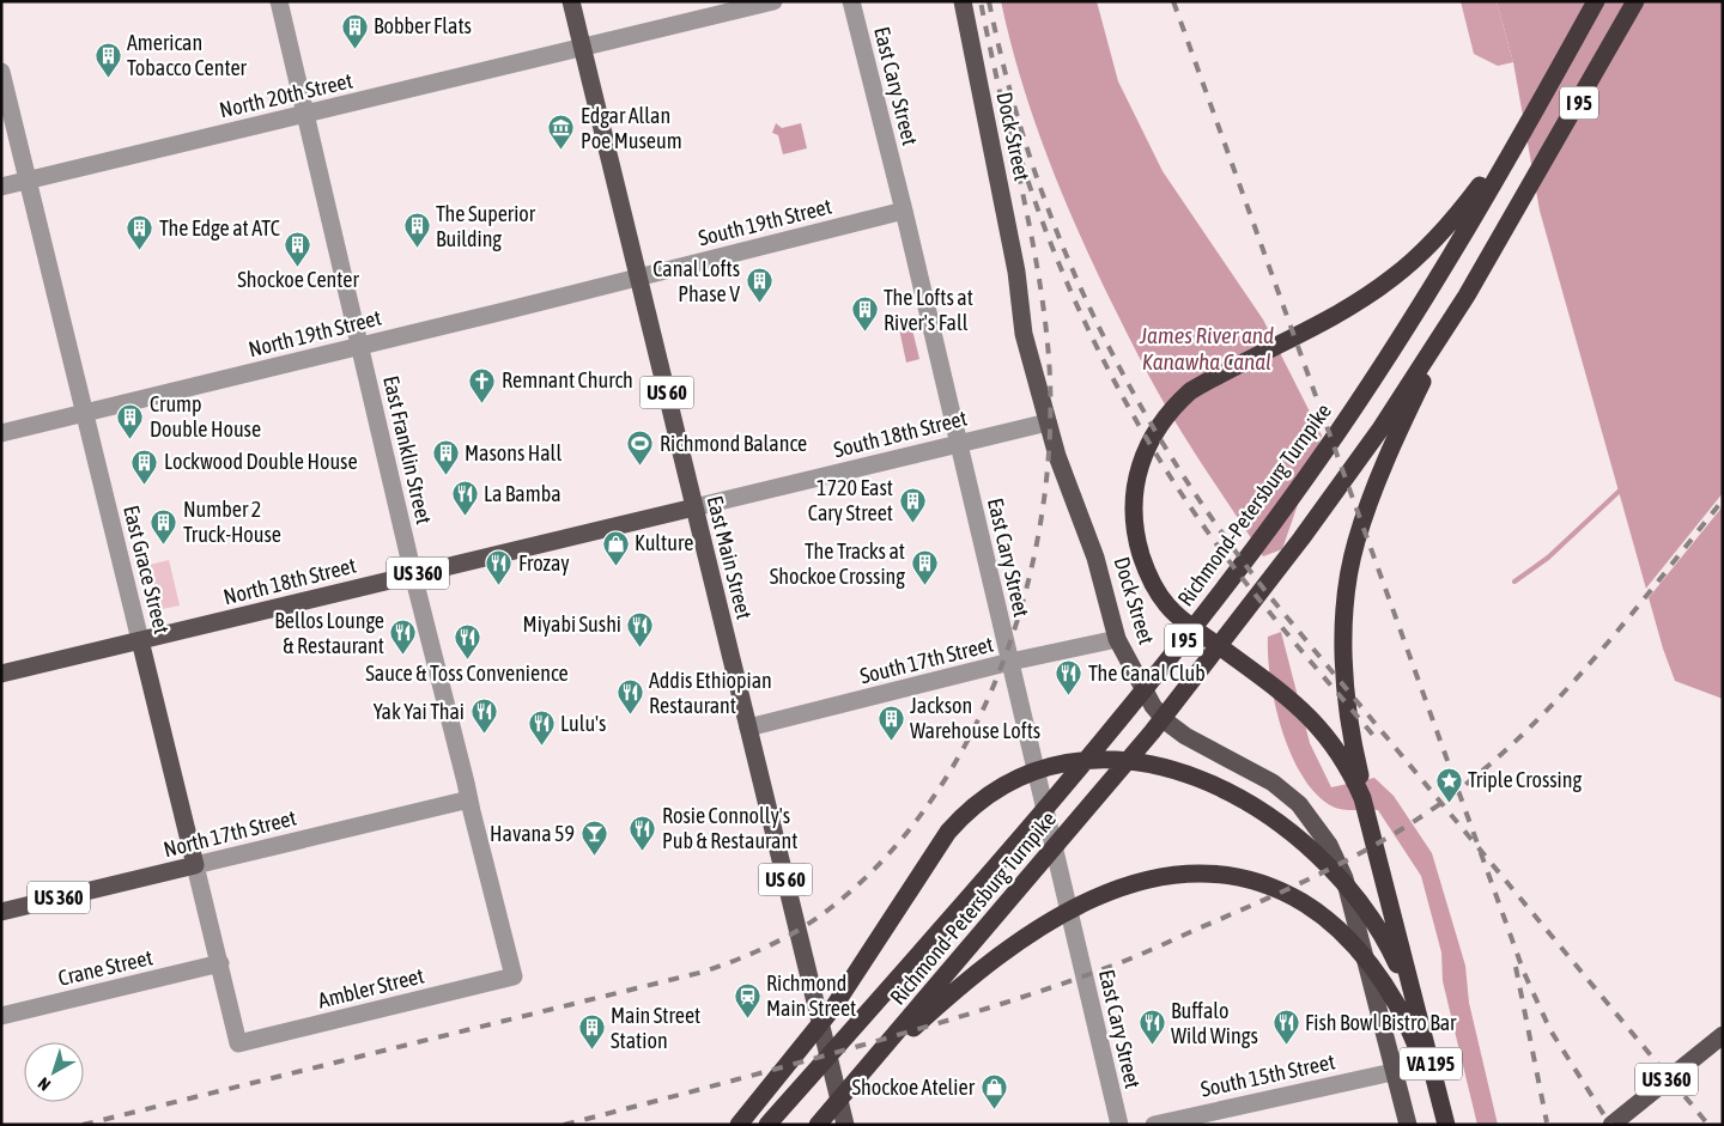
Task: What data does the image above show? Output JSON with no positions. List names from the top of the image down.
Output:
{
  "streets": {
    "highway": ["I 95", "Richmond-Petersburg Turnpike", "VA 195"],
    "main road": [
      "Dock Street",
      "US 60",
      "East Main Street",
      "East Grace Street",
      "US 360",
      "North 18th Street",
      "North 17th Street"
    ],
    "street": [
      "East Cary Street",
      "North 20th Street",
      "South 19th Street",
      "North 19th Street",
      "South 18th Street",
      "East Franklin Street",
      "South 17th Street",
      "Crane Street",
      "Ambler Street",
      "South 15th Street"
    ]
  },
  "crossings": [
    ["East Cary Street", "South 19th Street"],
    ["East Cary Street", "South 18th Street"],
    ["East Cary Street", "South 17th Street"],
    ["North 20th Street", "East Franklin Street"],
    ["North 20th Street", "East Main Street"],
    ["North 20th Street", "East Grace Street"],
    ["Dock Street", "South 18th Street"],
    ["Dock Street", "South 17th Street"],
    ["Dock Street", "South 15th Street"],
    ["South 19th Street", "North 19th Street"],
    ["South 19th Street", "East Main Street"],
    ["North 19th Street", "East Franklin Street"],
    ["North 19th Street", "East Main Street"],
    ["North 19th Street", "East Grace Street"],
    ["South 18th Street", "East Main Street"],
    ["South 18th Street", "North 18th Street"],
    ["East Franklin Street", "North 18th Street"],
    ["East Franklin Street", "North 17th Street"],
    ["East Franklin Street", "Ambler Street"],
    ["East Main Street", "North 18th Street"],
    ["East Main Street", "South 17th Street"],
    ["East Grace Street", "North 18th Street"],
    ["East Grace Street", "North 17th Street"],
    ["East Grace Street", "Crane Street"],
    ["East Grace Street", "Ambler Street"]
  ],
  "water": ["James River and Kanawha Canal"],
  "places": {
    "building": [
      "Bobber Flats",
      "American Tobacco Center",
      "The Superior Building",
      "The Edge at ATC",
      "Shockoe Center",
      "Canal Lofts Phase V",
      "The Lofts at River's Fall",
      "Crump Double House",
      "Masons Hall",
      "Lockwood Double House",
      "1720 East Cary Street",
      "Number 2 Truck-House",
      "The Tracks at Shockoe Crossing",
      "Jackson Warehouse Lofts",
      "Main Street Station"
    ],
    "museum": ["Edgar Allan Poe Museum"],
    "church": ["Remnant Church"],
    "sports": ["Richmond Balance"],
    "restaurant": [
      "La Bamba",
      "Frozay",
      "Miyabi Sushi",
      "Bellos Lounge & Restaurant",
      "Sauce & Toss Convenience",
      "The Canal Club",
      "Addis Ethiopian Restaurant",
      "Yak Yai Thai",
      "Lulu's",
      "Rosie Connolly's Pub & Restaurant",
      "Buffalo Wild Wings",
      "Fish Bowl Bistro Bar"
    ],
    "shop": ["Kulture", "Shockoe Atelier"],
    "place": ["Triple Crossing"],
    "bar": ["Havana 59"],
    "station": ["Richmond Main Street"]
  },
  "north": "bottom left"
}
